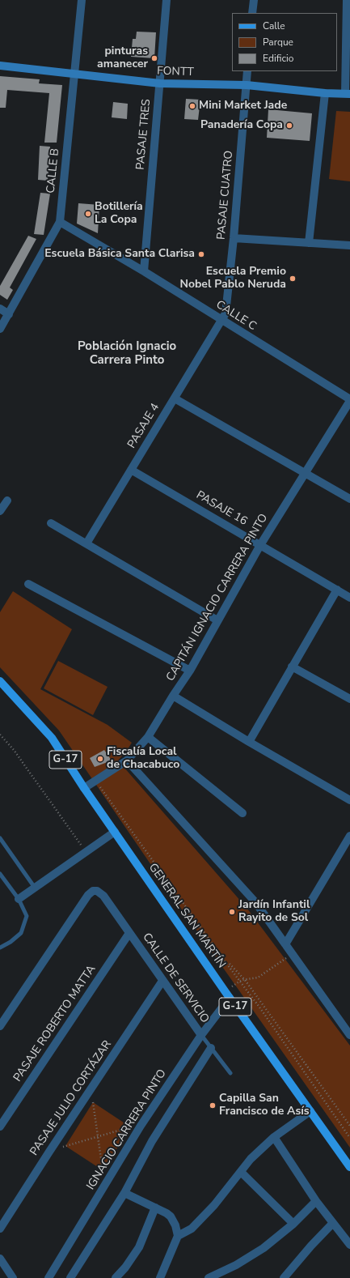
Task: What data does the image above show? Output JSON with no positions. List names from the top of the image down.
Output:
{
  "streets": {
    "main road": ["FONTT", "G-17", "GENERAL SAN MARTÍN"],
    "street": [
      "PASAJE TRES",
      "CALLE B",
      "PASAJE CUATRO",
      "CALLE C",
      "PASAJE 4",
      "PASAJE 16",
      "CAPITÁN IGNACIO CARRERA PINTO",
      "CALLE DE SERVICIO",
      "PASAJE ROBERTO MATTA",
      "PASAJE JULIO CORTÁZAR",
      "IGNACIO CARRERA PINTO"
    ]
  },
  "crossings": [
    ["FONTT", "PASAJE TRES"],
    ["FONTT", "CALLE B"],
    ["FONTT", "PASAJE CUATRO"],
    ["PASAJE TRES", "CALLE C"],
    ["CALLE B", "CALLE C"],
    ["PASAJE CUATRO", "CALLE C"],
    ["PASAJE CUATRO", "PASAJE 4"],
    ["CALLE C", "PASAJE 4"],
    ["CALLE C", "CAPITÁN IGNACIO CARRERA PINTO"],
    ["PASAJE 4", "PASAJE 16"],
    ["PASAJE 16", "CAPITÁN IGNACIO CARRERA PINTO"],
    ["CAPITÁN IGNACIO CARRERA PINTO", "GENERAL SAN MARTÍN"],
    ["GENERAL SAN MARTÍN", "IGNACIO CARRERA PINTO"],
    ["CALLE DE SERVICIO", "PASAJE ROBERTO MATTA"],
    ["CALLE DE SERVICIO", "PASAJE JULIO CORTÁZAR"],
    ["CALLE DE SERVICIO", "IGNACIO CARRERA PINTO"]
  ],
  "districts": ["Población Ignacio Carrera Pinto"],
  "places": [
    "pinturas amanecer",
    "Mini Market Jade",
    "Panadería Copa",
    "Botillería La Copa",
    "Escuela Básica Santa Clarisa",
    "Escuela Premio Nobel Pablo Neruda",
    "Fiscalía Local de Chacabuco",
    "Jardín Infantil Rayito de Sol",
    "Capilla San Francisco de Asís"
  ],
  "legend": ["Calle", "Parque", "Edificio"]
}
